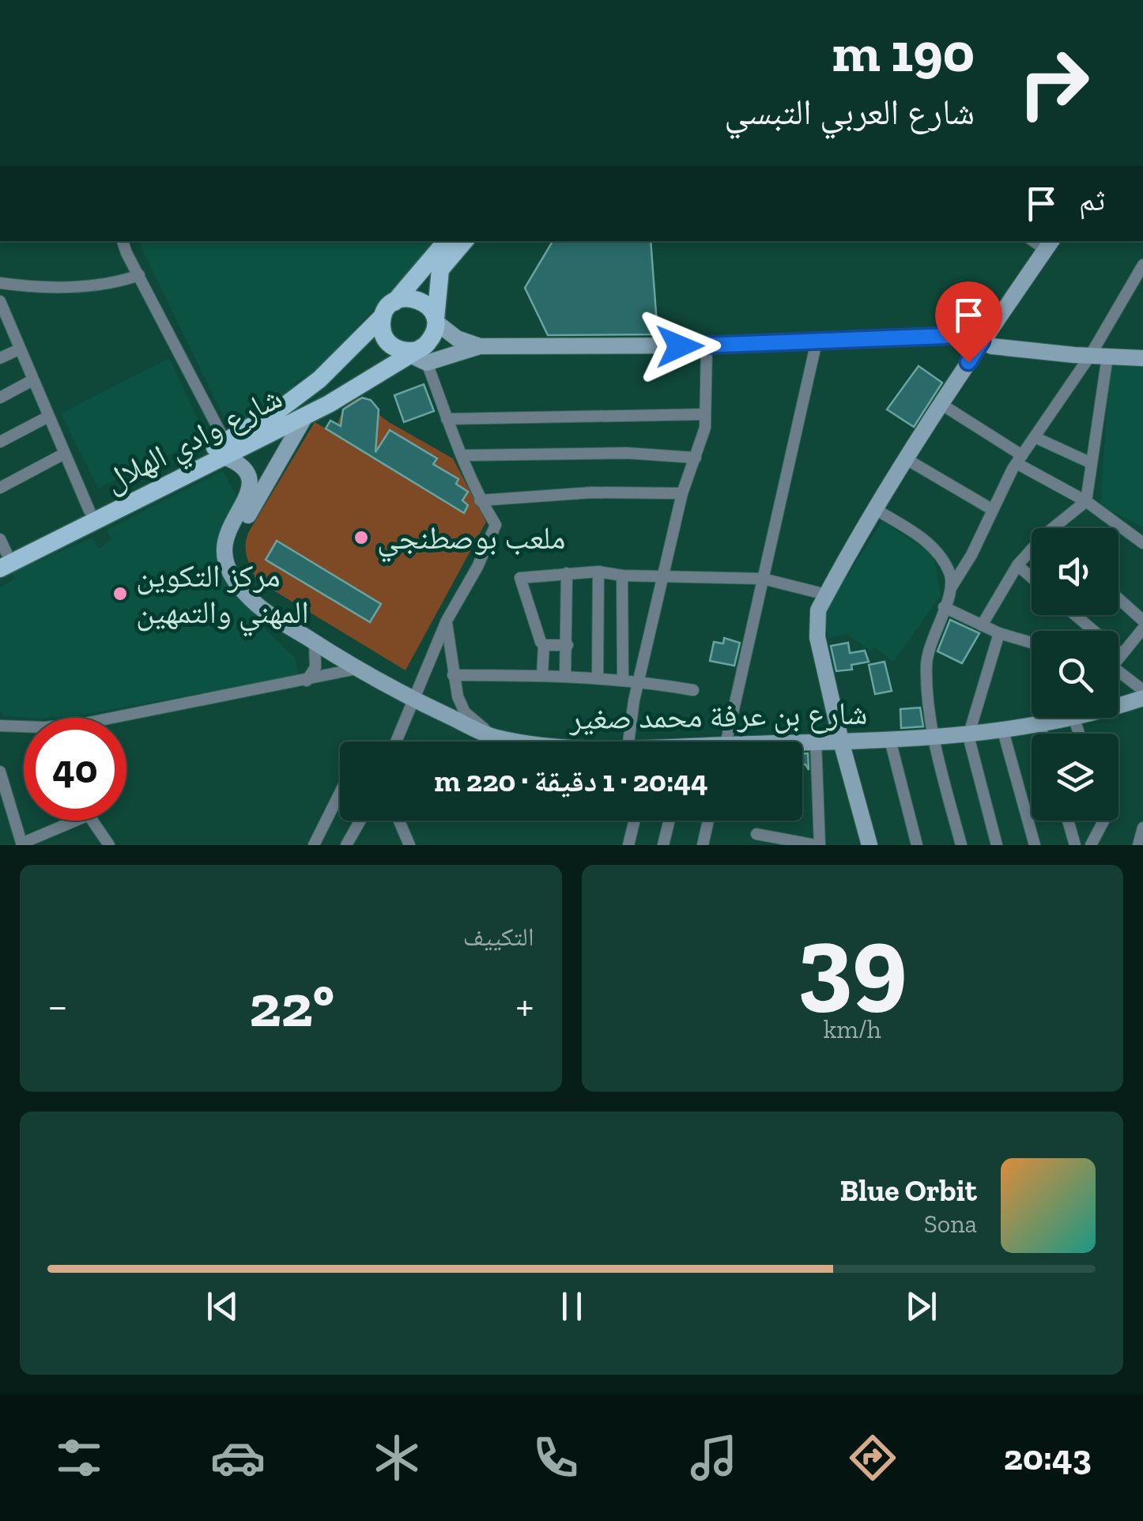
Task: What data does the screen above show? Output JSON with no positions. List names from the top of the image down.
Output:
{
  "streets": {
    "main road": ["شارع وادي الهلال"],
    "street": ["شارع بن عرفة محمد صغير"]
  },
  "crossings": [
    ["شارع وادي الهلال", "شارع بن عرفة محمد صغير"]
  ],
  "places": ["ملعب بوصطنجي", "مركز التكوين المهني والتمهين"],
  "page": {
    "turn": ["190 m", "شارع العربي التبسي"],
    "then": "ثم",
    "limit": "40",
    "trip": "20:44 · 1 دقيقة · 220 m",
    "tile": [
      ["39", "km/h"],
      "التكييف"
    ],
    "heat": ["−", "22°", "+"],
    "song": ["Blue Orbit", "Sona"],
    "tabs": "20:43"
  }
}
